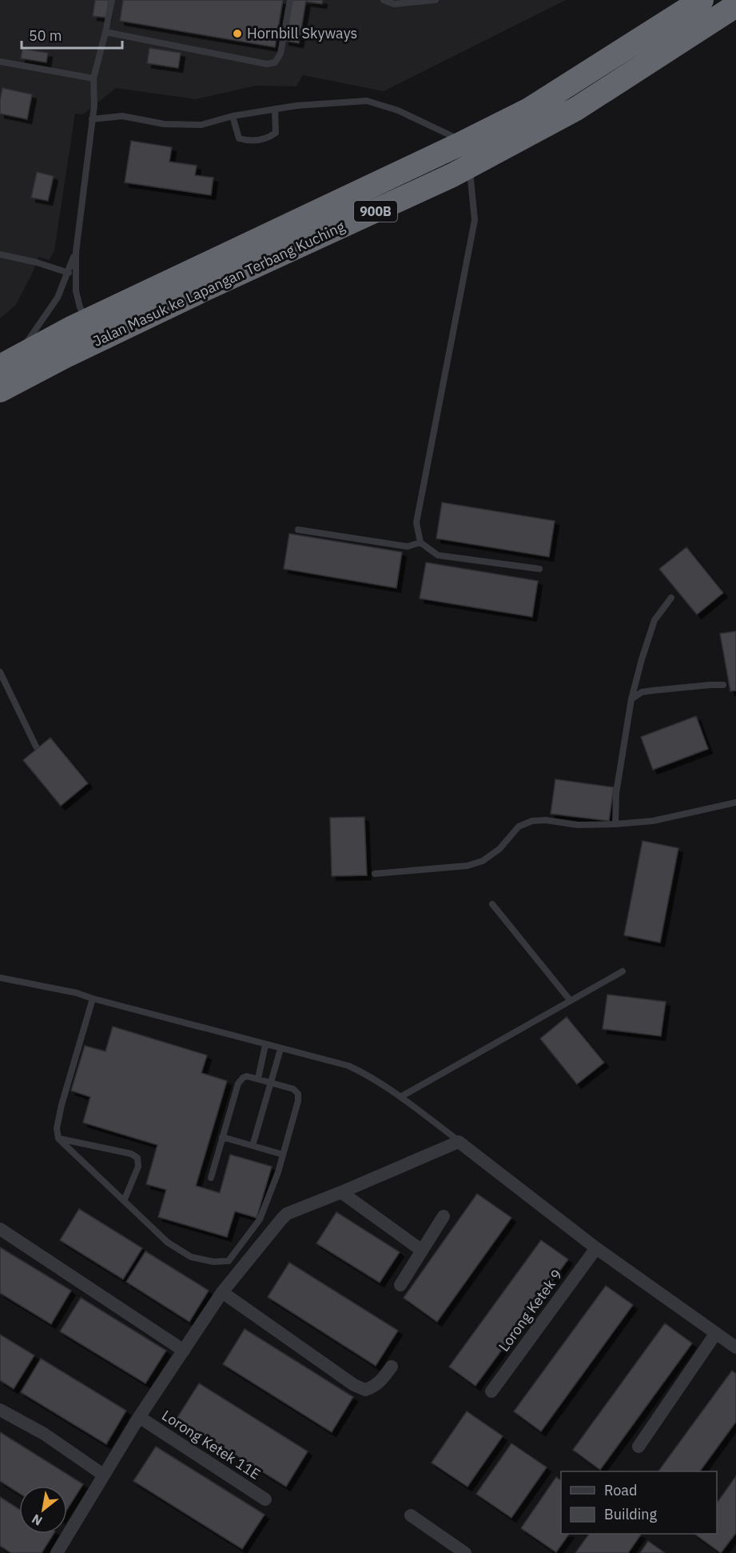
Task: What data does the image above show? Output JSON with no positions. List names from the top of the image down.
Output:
{
  "streets": {
    "highway": ["900B", "Jalan Masuk ke Lapangan Terbang Kuching"],
    "street": ["Lorong Ketek 9", "Lorong Ketek 11E"]
  },
  "places": ["Hornbill Skyways"],
  "legend": ["Road", "Building"],
  "scale_bar": "50 m",
  "north": "bottom left"
}
